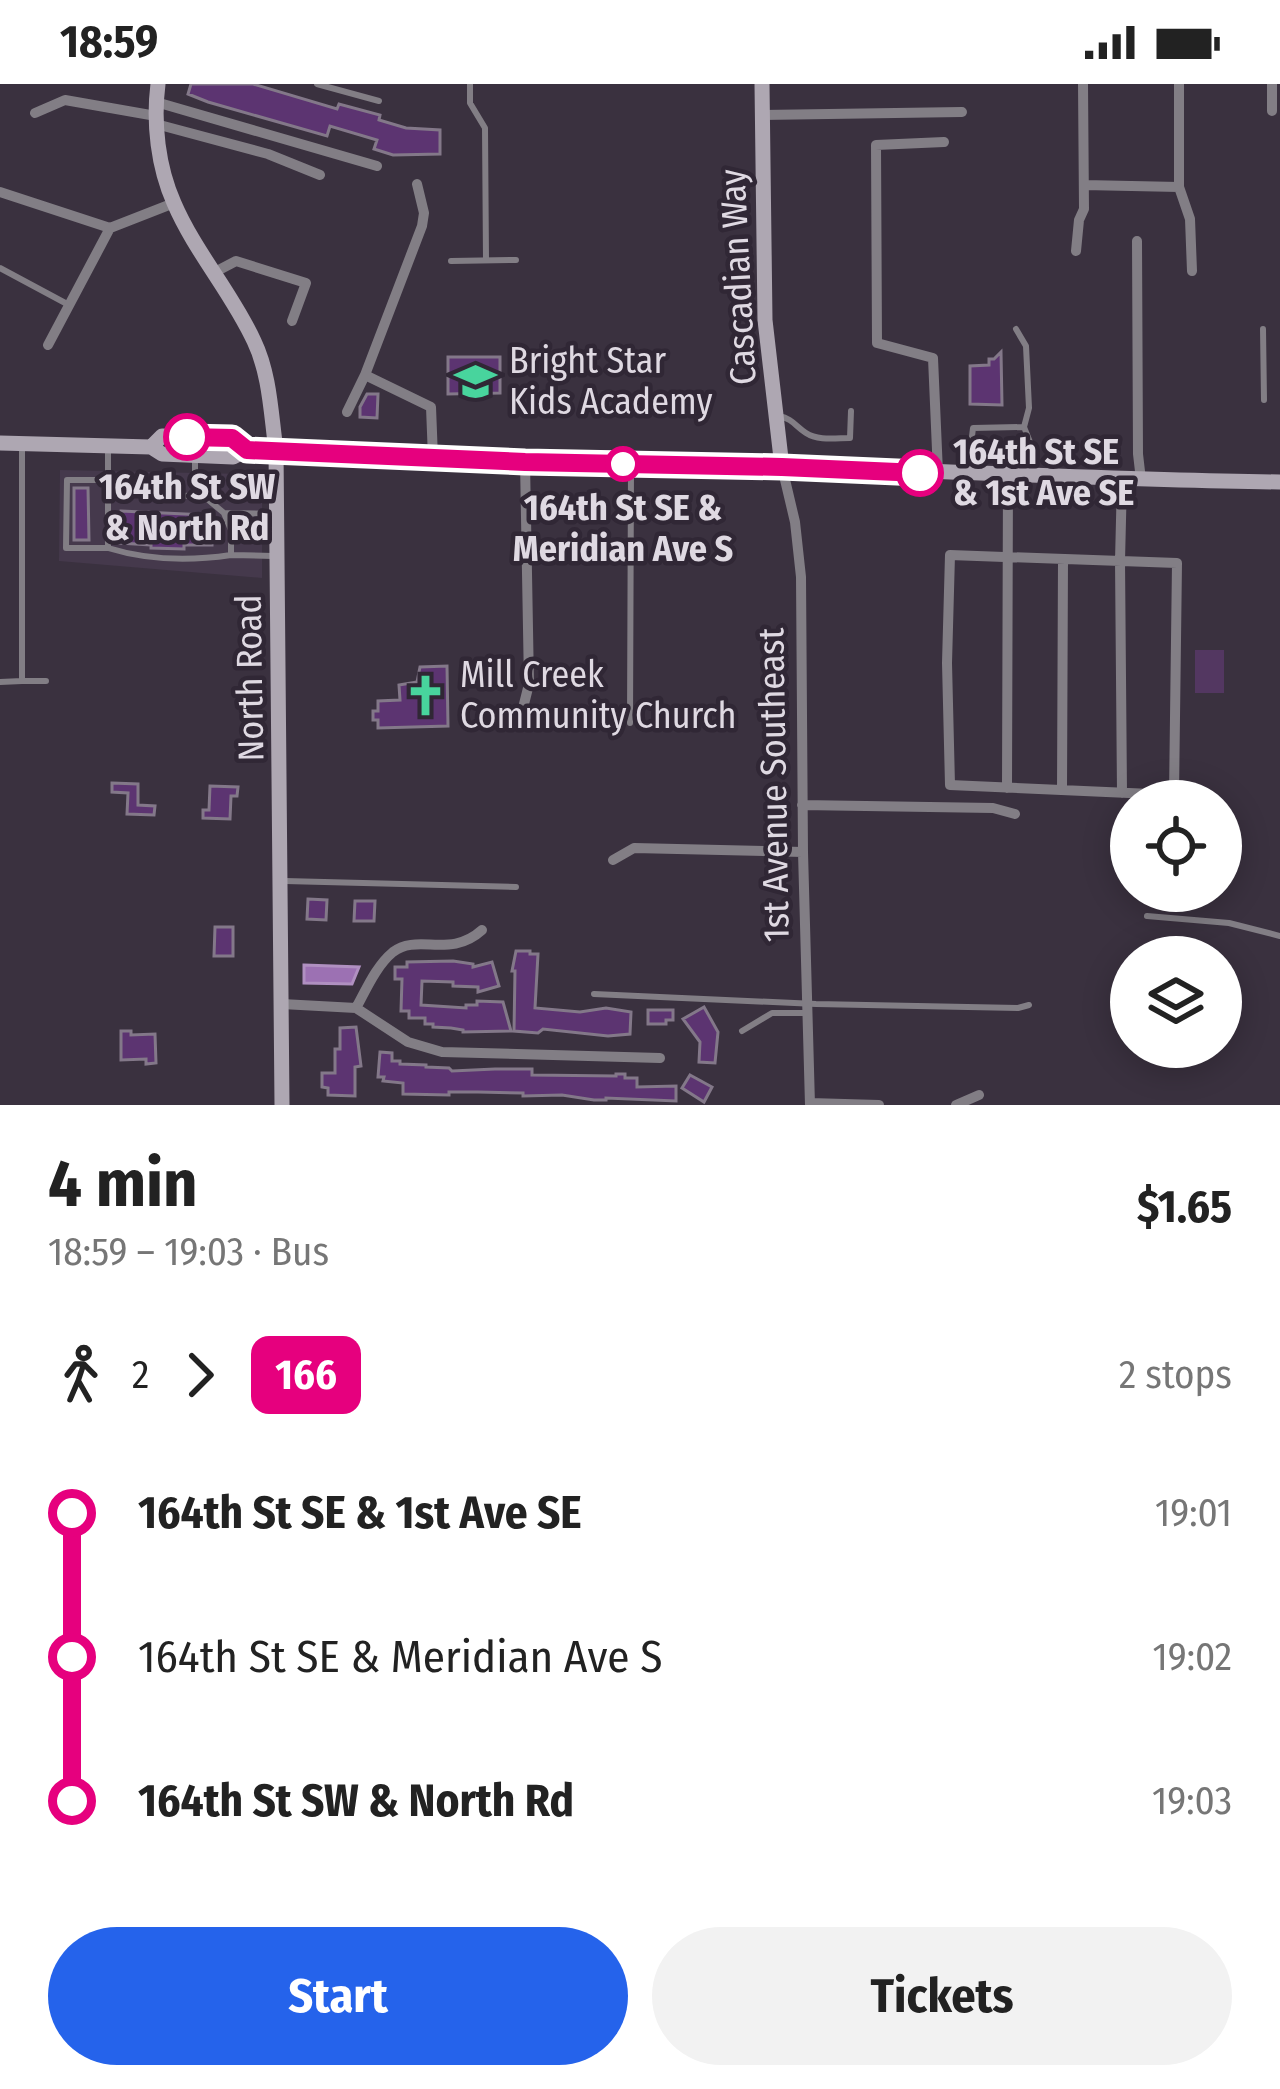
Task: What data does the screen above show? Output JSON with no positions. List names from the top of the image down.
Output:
{
  "streets": {
    "street": ["Cascadian Way", "North Road", "1st Avenue Southeast"]
  },
  "crossings": [
    ["Cascadian Way", "1st Avenue Southeast"]
  ],
  "places": {
    "school or university": ["Bright Star Kids Academy"],
    "other": ["164th St SW & North Rd", "164th St SE & Meridian Ave S", "164th St SE & 1st Ave SE"],
    "church": ["Mill Creek Community Church"]
  },
  "lines": ["bus line 166"],
  "page": {
    "status": "18:59",
    "heading": ["4 min", "18:59 – 19:03 · Bus", "$1.65"],
    "legs": ["2", "166", "2 stops"],
    "list": [
      {
        "name": "164th St SE & 1st Ave SE",
        "value": "19:01"
      },
      {
        "name": "164th St SE & Meridian Ave S",
        "value": "19:02"
      },
      {
        "name": "164th St SW & North Rd",
        "value": "19:03"
      }
    ],
    "buttons": ["Start", "Tickets"]
  }
}
